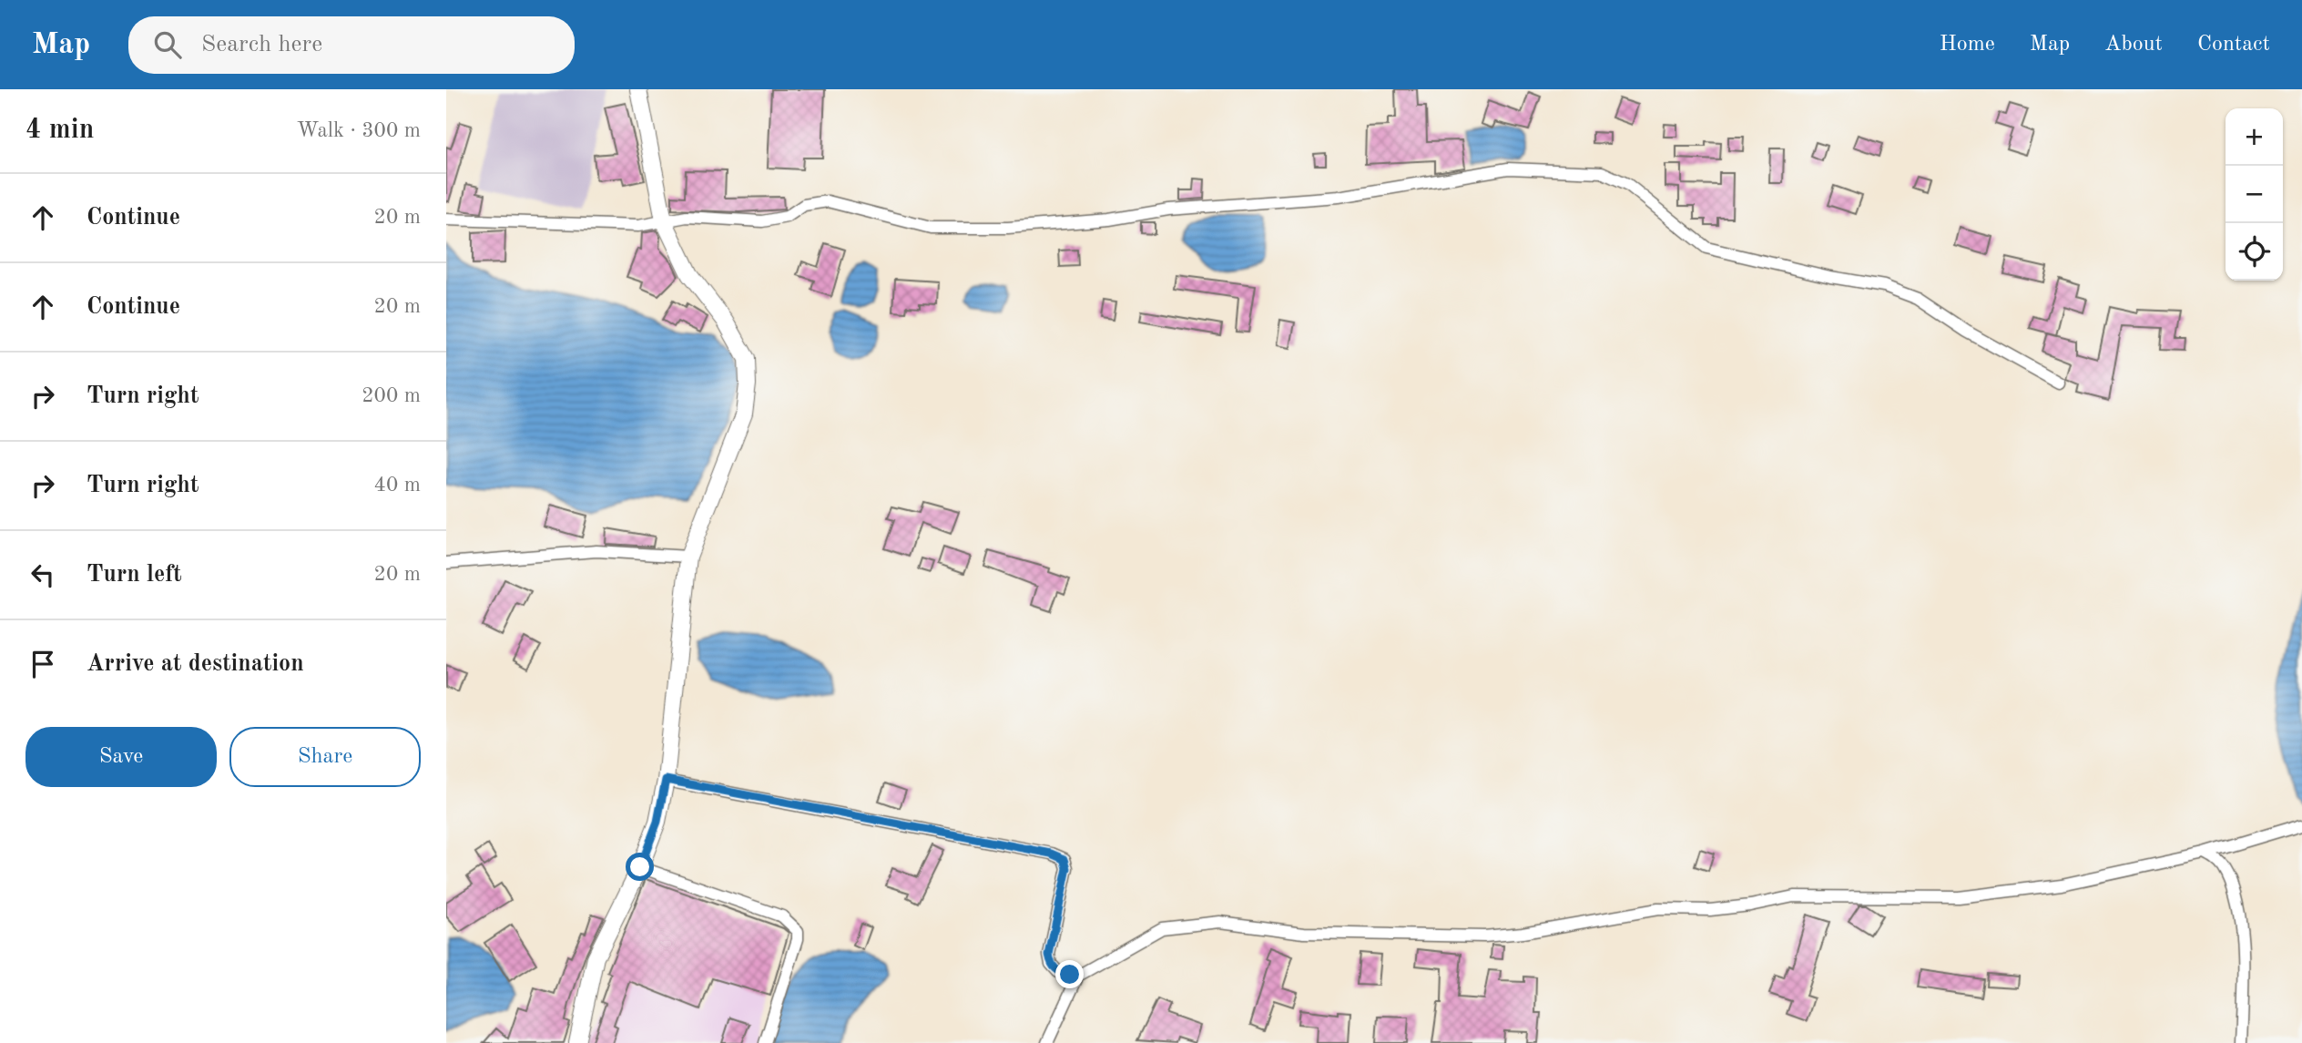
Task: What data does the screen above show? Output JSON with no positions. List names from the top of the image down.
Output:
{
  "page": {
    "header": "Map",
    "search": "Search here",
    "nav": [
      "Home",
      "Map",
      "About",
      "Contact"
    ],
    "heading": ["4 min", "Walk · 300 m"],
    "map_buttons": ["+", "−"],
    "list": [
      ["Continue", "20 m"],
      ["Continue", "20 m"],
      ["Turn right", "200 m"],
      ["Turn right", "40 m"],
      ["Turn left", "20 m"],
      "Arrive at destination"
    ],
    "buttons": ["Save", "Share"]
  }
}
